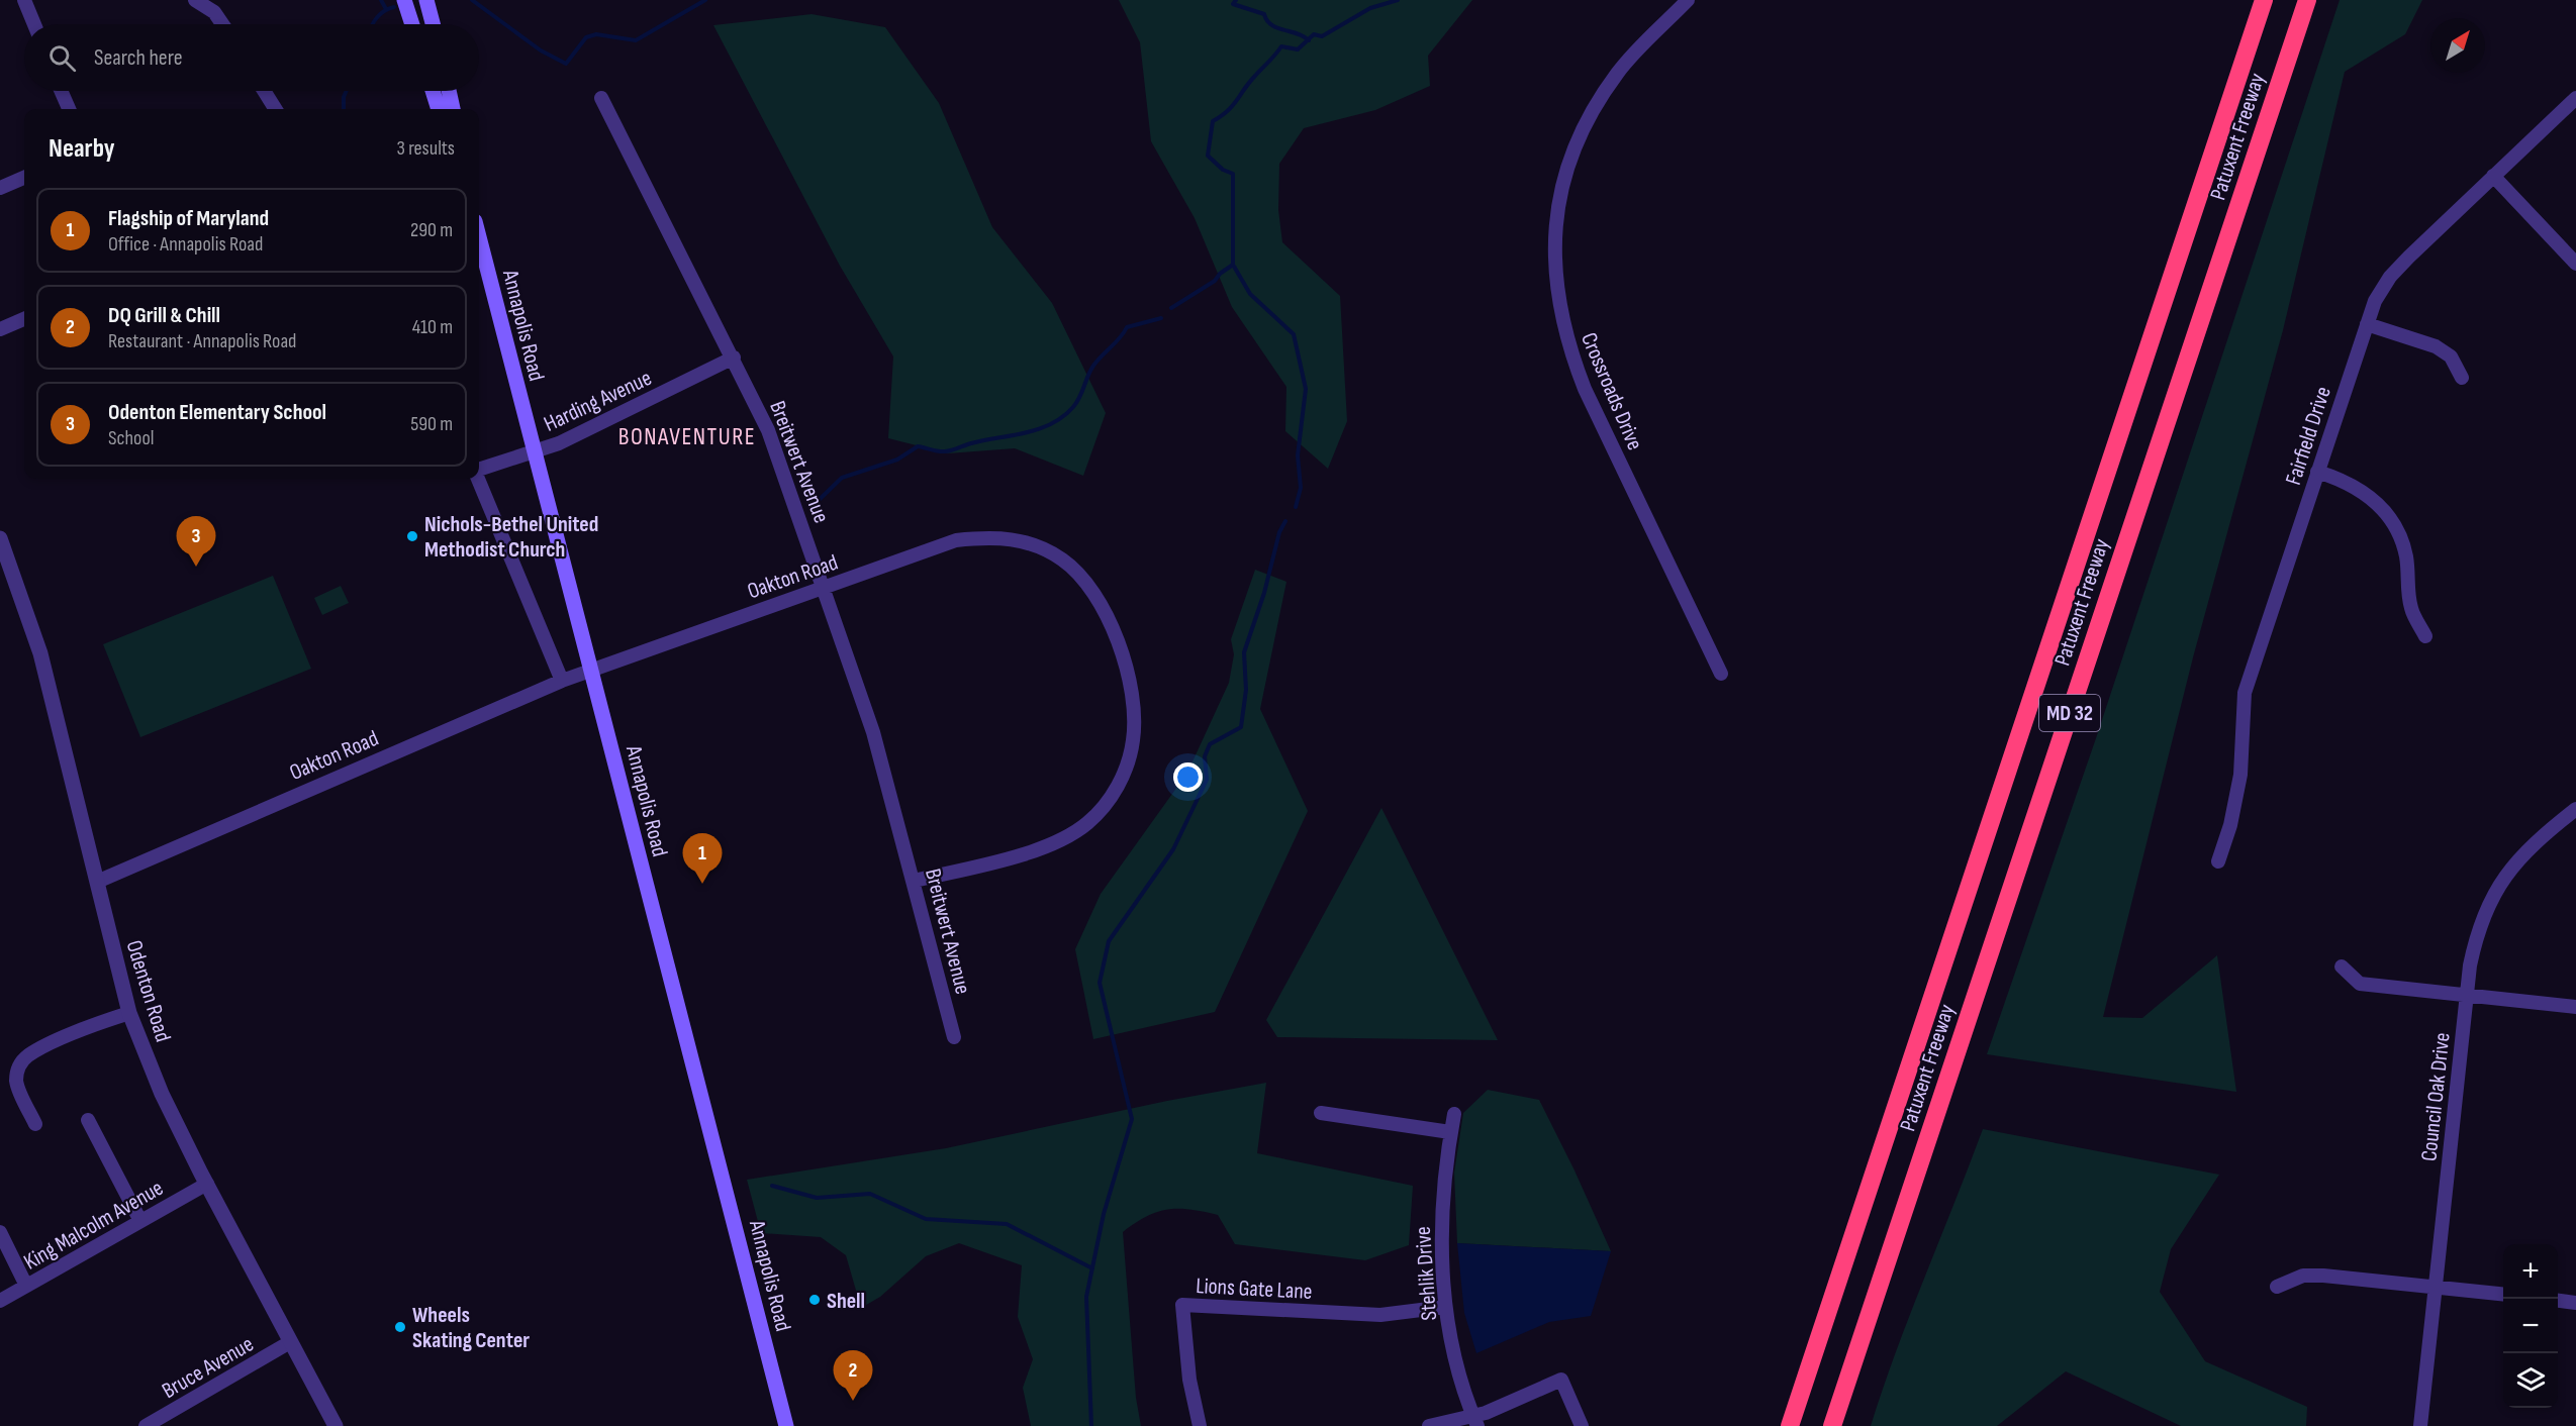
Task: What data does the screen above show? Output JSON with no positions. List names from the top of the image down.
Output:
{
  "streets": {
    "highway": ["Patuxent Freeway", "MD 32"],
    "main road": ["Annapolis Road"],
    "street": [
      "Crossroads Drive",
      "Harding Avenue",
      "Fairfield Drive",
      "Breitwert Avenue",
      "Oakton Road",
      "Odenton Road",
      "Council Oak Drive",
      "King Malcolm Avenue",
      "Stehlik Drive",
      "Lions Gate Lane",
      "Bruce Avenue"
    ]
  },
  "crossings": [
    ["Annapolis Road", "Harding Avenue"],
    ["Annapolis Road", "Oakton Road"],
    ["Harding Avenue", "Breitwert Avenue"],
    ["Breitwert Avenue", "Oakton Road"],
    ["Oakton Road", "Odenton Road"],
    ["Odenton Road", "King Malcolm Avenue"],
    ["Odenton Road", "Bruce Avenue"],
    ["Stehlik Drive", "Lions Gate Lane"]
  ],
  "districts": ["BONAVENTURE"],
  "places": ["Nichols-Bethel United Methodist Church", "Shell", "Wheels Skating Center"],
  "north": "top right",
  "page": {
    "search": "Search here",
    "heading": ["Nearby", "3 results"],
    "list": [
      {
        "mark": "1",
        "name": "Flagship of Maryland",
        "note": "Office · Annapolis Road",
        "value": "290 m"
      },
      {
        "mark": "2",
        "name": "DQ Grill & Chill",
        "note": "Restaurant · Annapolis Road",
        "value": "410 m"
      },
      {
        "mark": "3",
        "name": "Odenton Elementary School",
        "note": "School",
        "value": "590 m"
      }
    ],
    "pins": ["3", "1", "2"],
    "map_buttons": ["+", "−"]
  }
}
